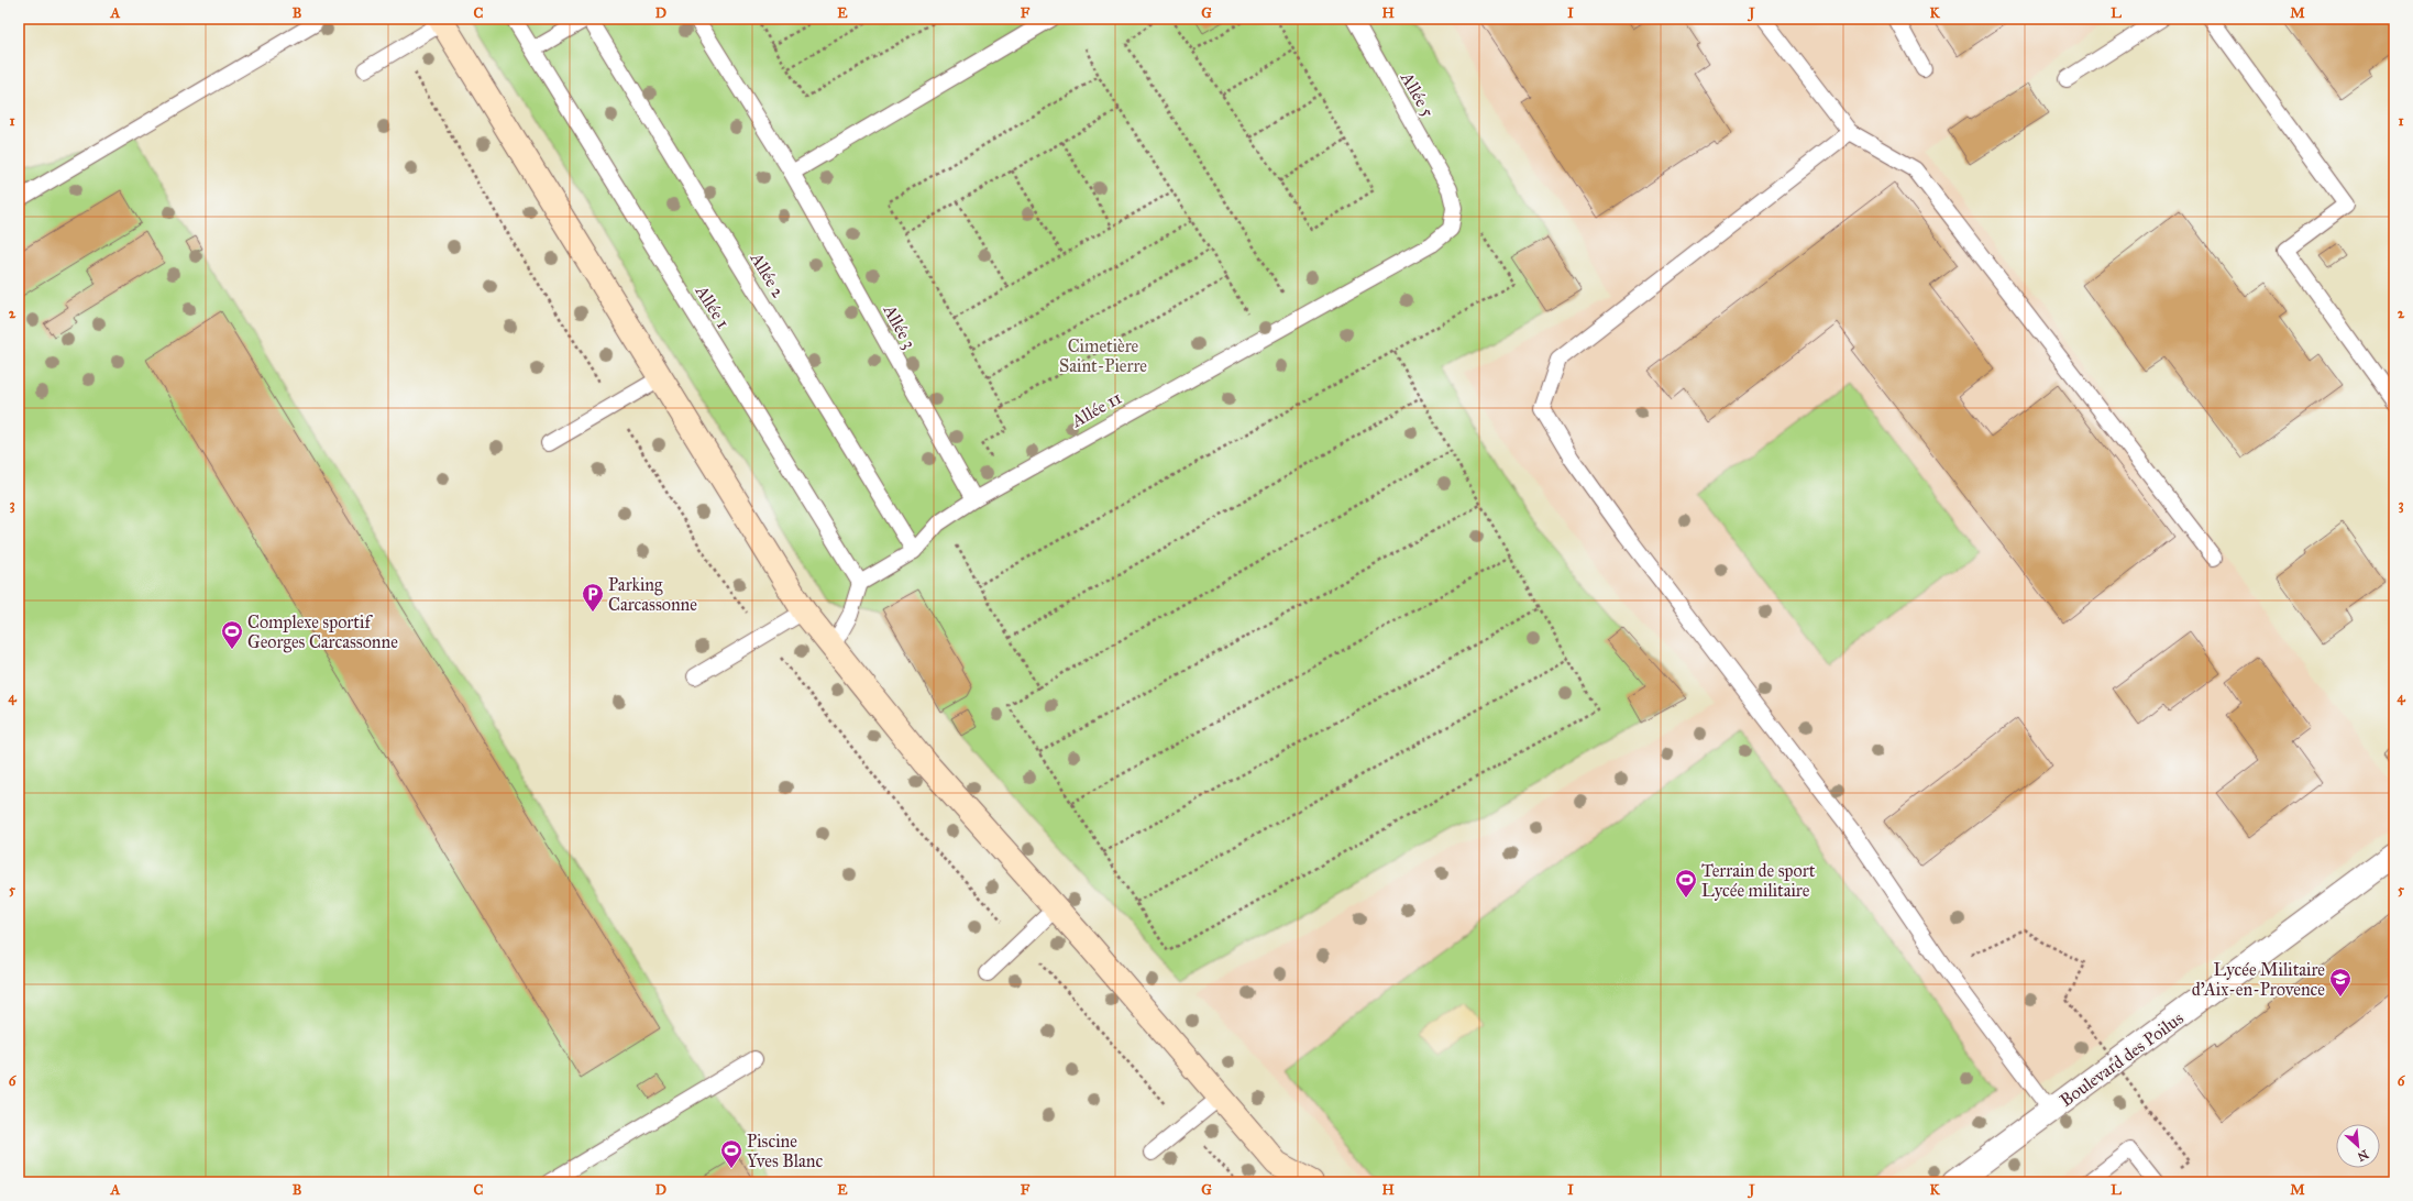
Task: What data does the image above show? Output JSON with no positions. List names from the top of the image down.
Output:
{
  "streets": {
    "street": ["Boulevard des Poilus"],
    "lane": [
      "Allée 5",
      "Allée 2",
      "Allée 1",
      "Allée 3",
      "Allée 11"
    ]
  },
  "crossings": [
    ["Allée 5", "Allée 11"],
    ["Allée 2", "Allée 11"],
    ["Allée 1", "Allée 11"],
    ["Allée 3", "Allée 11"]
  ],
  "parks": ["Cimetière Saint-Pierre"],
  "places": {
    "parking": ["Parking Carcassonne"],
    "sports": ["Complexe sportif Georges Carcassonne", "Terrain de sport Lycée militaire", "Piscine Yves Blanc"],
    "school or university": ["Lycée Militaire d'Aix-en-Provence"]
  },
  "north": "bottom right",
  "grid": {
    "columns": [
      "A",
      "B",
      "C",
      "D",
      "E",
      "F",
      "G",
      "H",
      "I",
      "J",
      "K",
      "L",
      "M"
    ],
    "rows": [
      "1",
      "2",
      "3",
      "4",
      "5",
      "6"
    ]
  }
}
